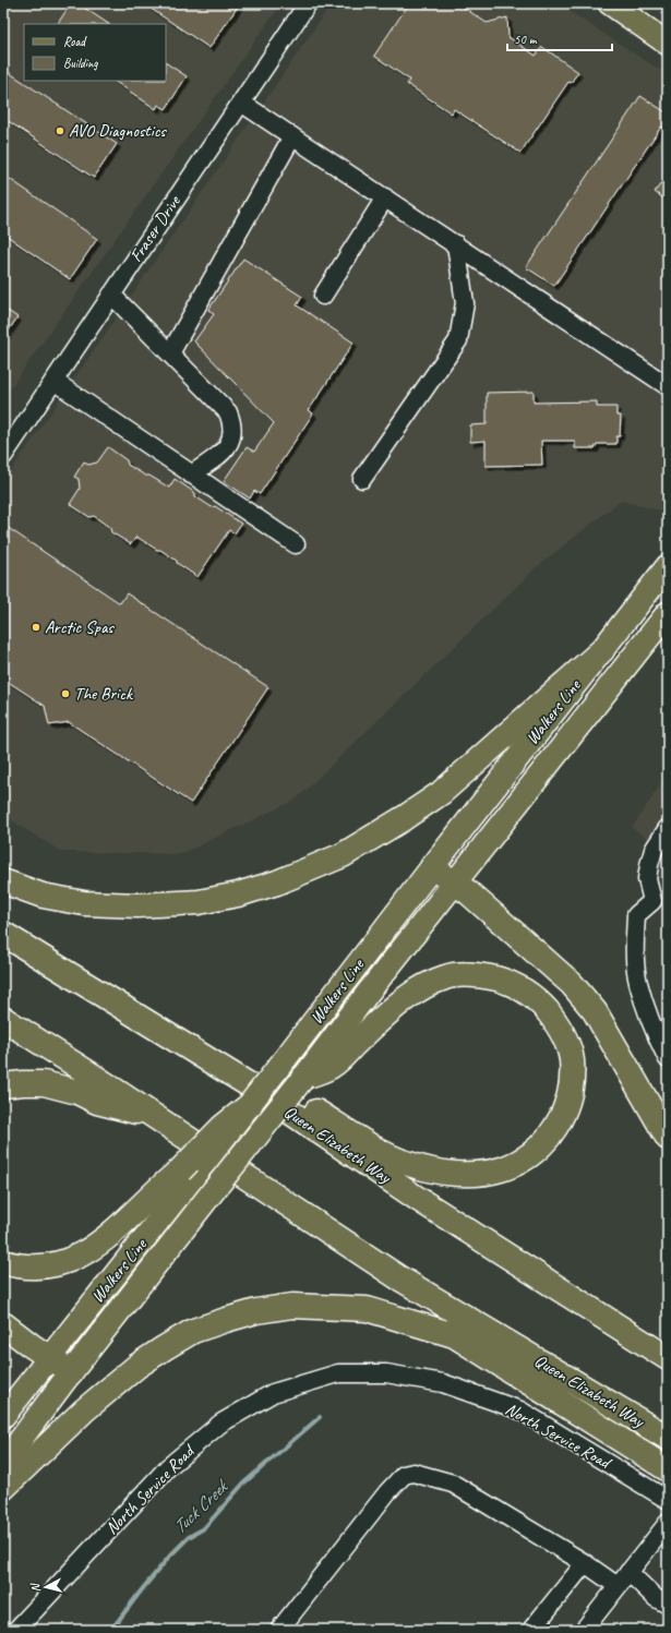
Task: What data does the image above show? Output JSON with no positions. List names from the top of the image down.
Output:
{
  "streets": {
    "highway": ["Queen Elizabeth Way"],
    "main road": ["Walkers Line"],
    "street": ["Fraser Drive", "North Service Road"]
  },
  "crossings": [
    ["Walkers Line", "Queen Elizabeth Way"]
  ],
  "water": ["Tuck Creek"],
  "places": ["AVO Diagnostics", "Arctic Spas", "The Brick"],
  "legend": ["Road", "Building"],
  "scale_bar": "50 m",
  "north": "left"
}
